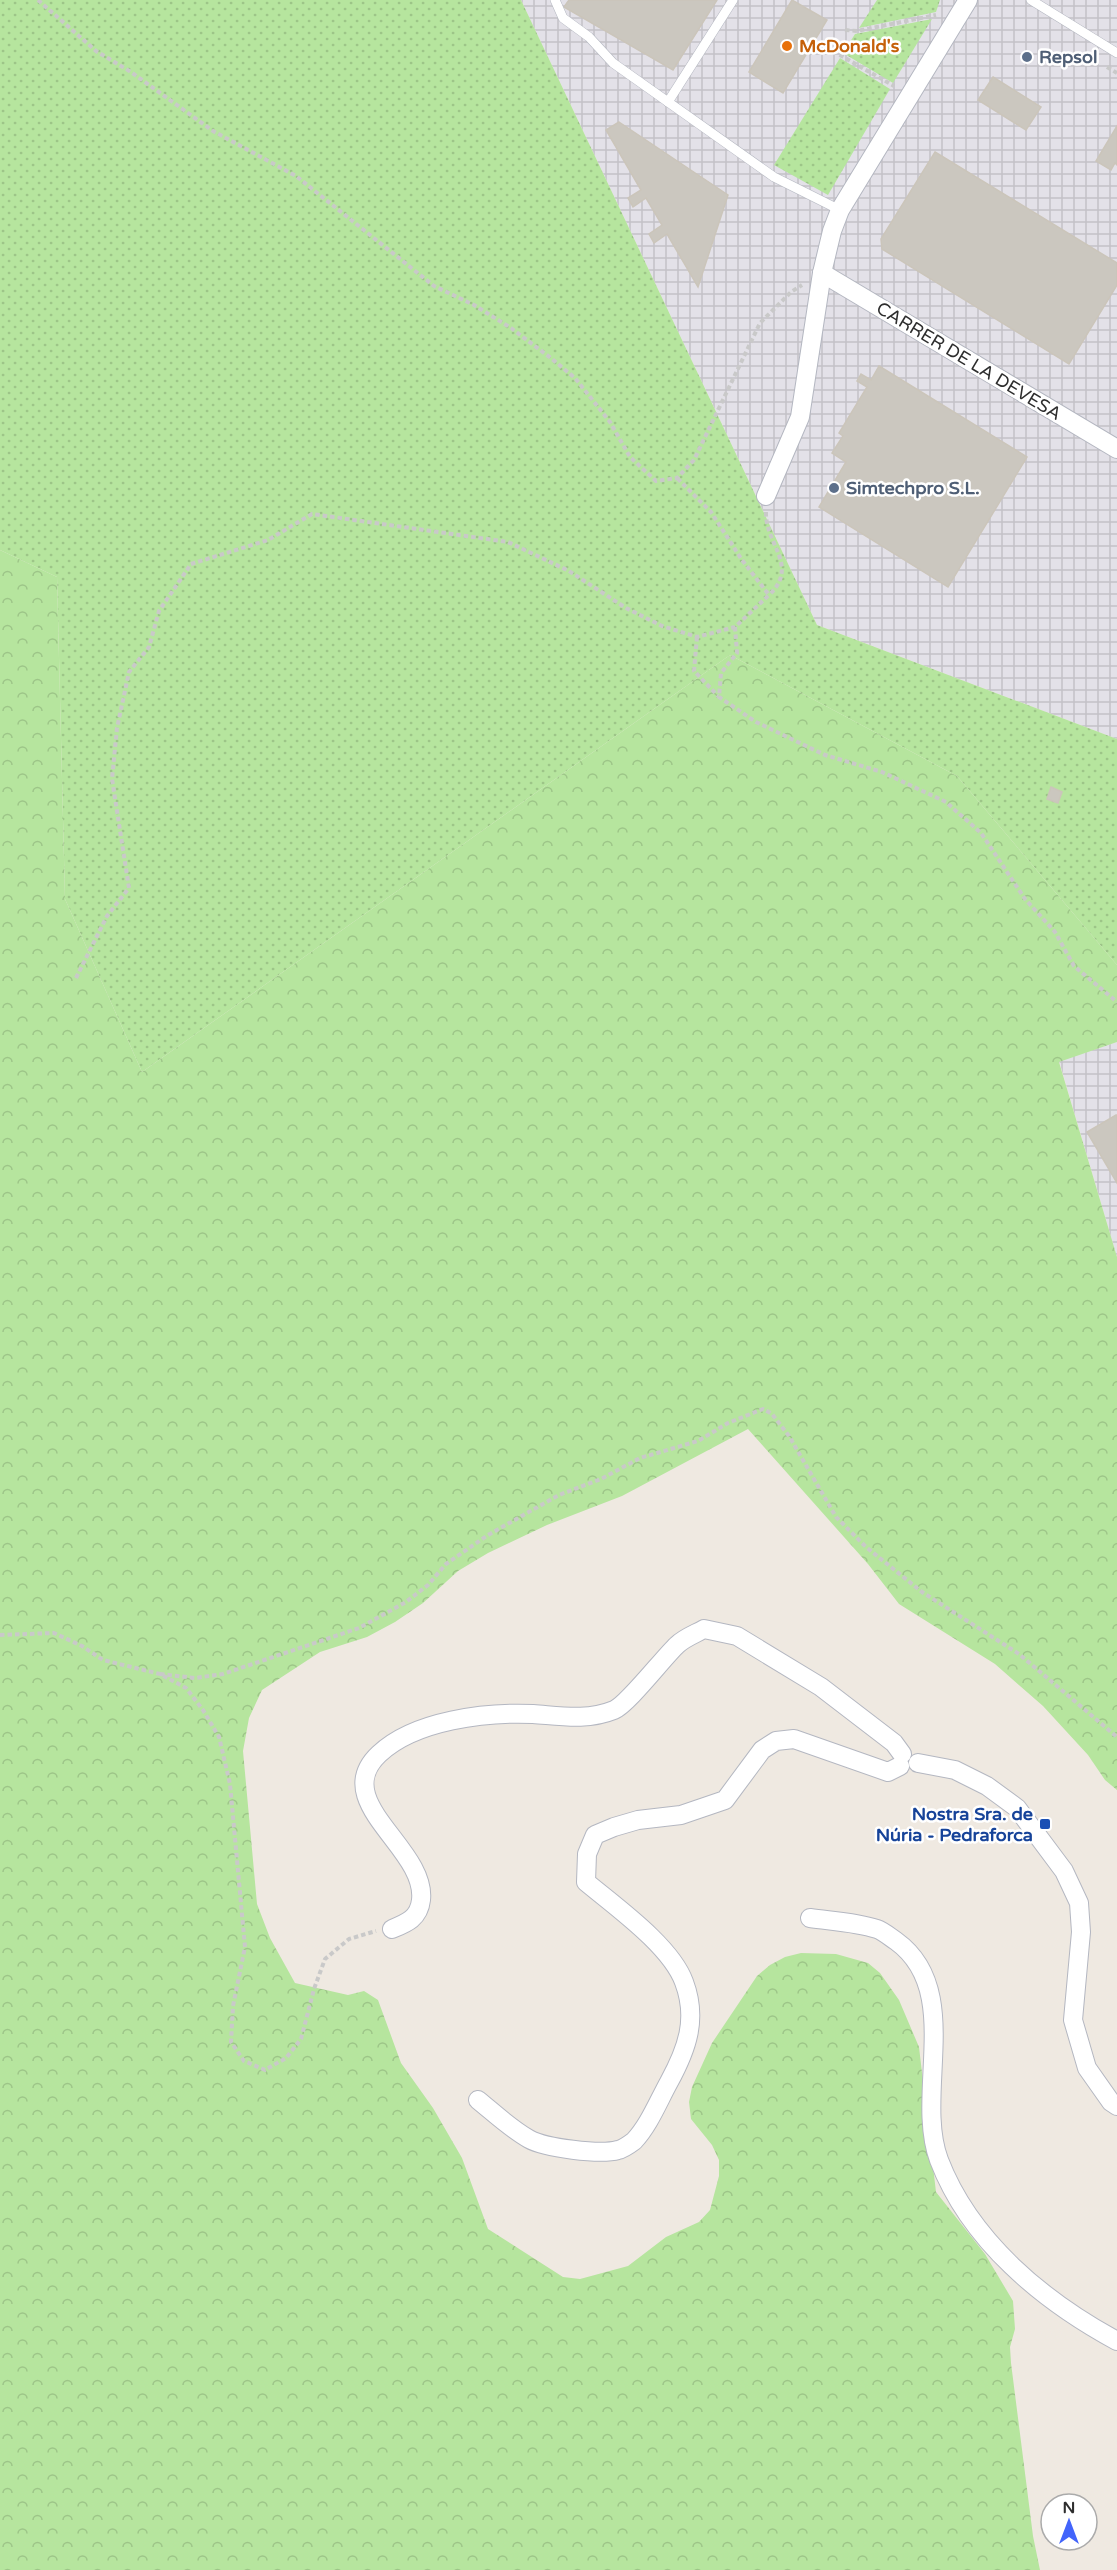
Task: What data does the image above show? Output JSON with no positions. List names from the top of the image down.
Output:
{
  "streets": {
    "street": ["CARRER DE LA DEVESA"]
  },
  "places": {
    "other": ["McDonald's", "Repsol", "Simtechpro S.L."],
    "transit": ["Nostra Sra. de Núria - Pedraforca"]
  },
  "north": "top"
}
